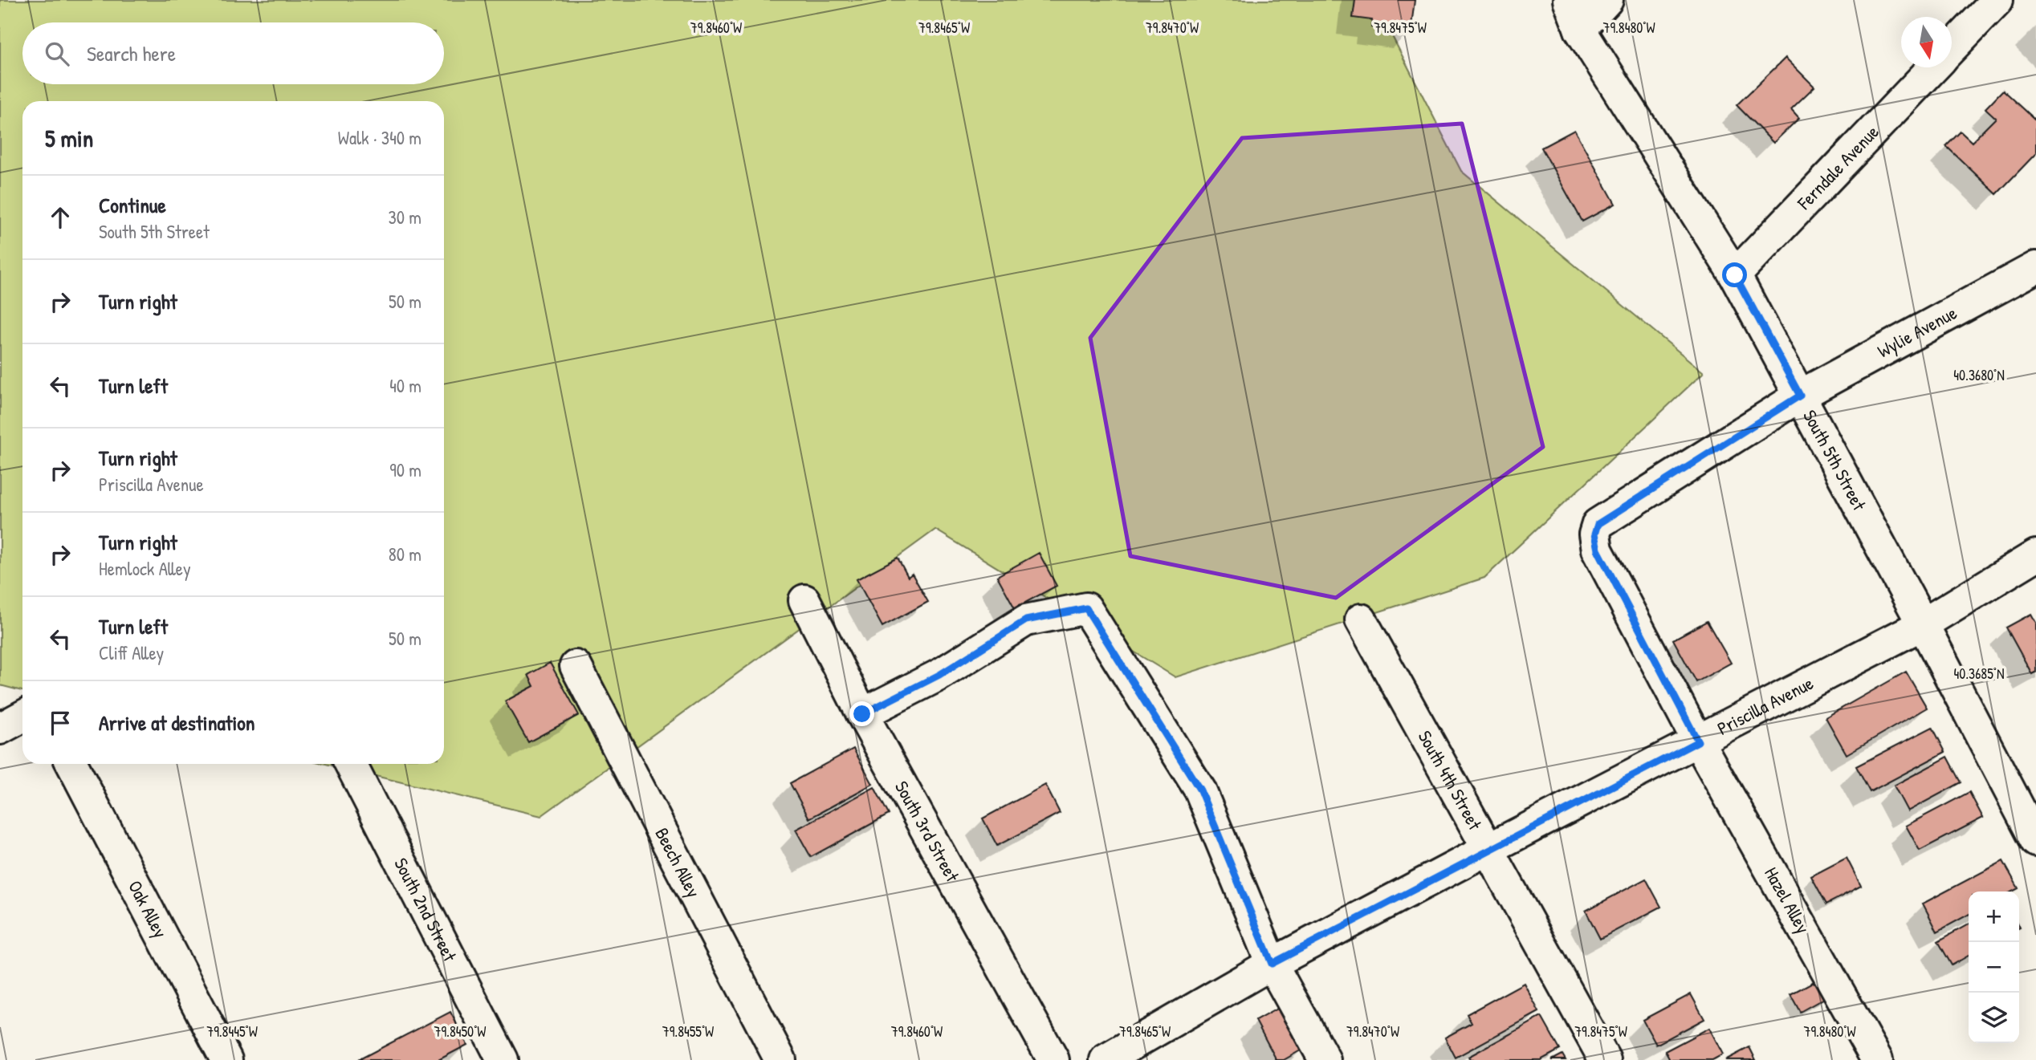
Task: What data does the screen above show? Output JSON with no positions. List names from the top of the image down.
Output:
{
  "streets": {
    "street": [
      "Ferndale Avenue",
      "Wylie Avenue",
      "South 5th Street",
      "Priscilla Avenue",
      "South 4th Street",
      "South 3rd Street",
      "Beech Alley",
      "Hazel Alley",
      "Oak Alley",
      "South 2nd Street"
    ]
  },
  "crossings": [
    ["Ferndale Avenue", "South 5th Street"],
    ["Wylie Avenue", "South 5th Street"],
    ["Wylie Avenue", "Priscilla Avenue"],
    ["Wylie Avenue", "Hazel Alley"],
    ["South 5th Street", "Priscilla Avenue"],
    ["Priscilla Avenue", "South 4th Street"],
    ["Priscilla Avenue", "Hazel Alley"]
  ],
  "north": "bottom",
  "page": {
    "search": "Search here",
    "heading": ["5 min", "Walk · 340 m"],
    "list": [
      ["Continue", "South 5th Street", "30 m"],
      ["Turn right", "50 m"],
      ["Turn left", "40 m"],
      ["Turn right", "Priscilla Avenue", "90 m"],
      ["Turn right", "Hemlock Alley", "80 m"],
      ["Turn left", "Cliff Alley", "50 m"],
      "Arrive at destination"
    ],
    "map_buttons": ["+", "−"]
  },
  "coordinates": [
    "79.8460°W",
    "79.8465°W",
    "79.8470°W",
    "79.8475°W",
    "79.8480°W",
    "40.3680°N",
    "40.3685°N",
    "79.8445°W",
    "79.8450°W",
    "79.8455°W"
  ]
}
